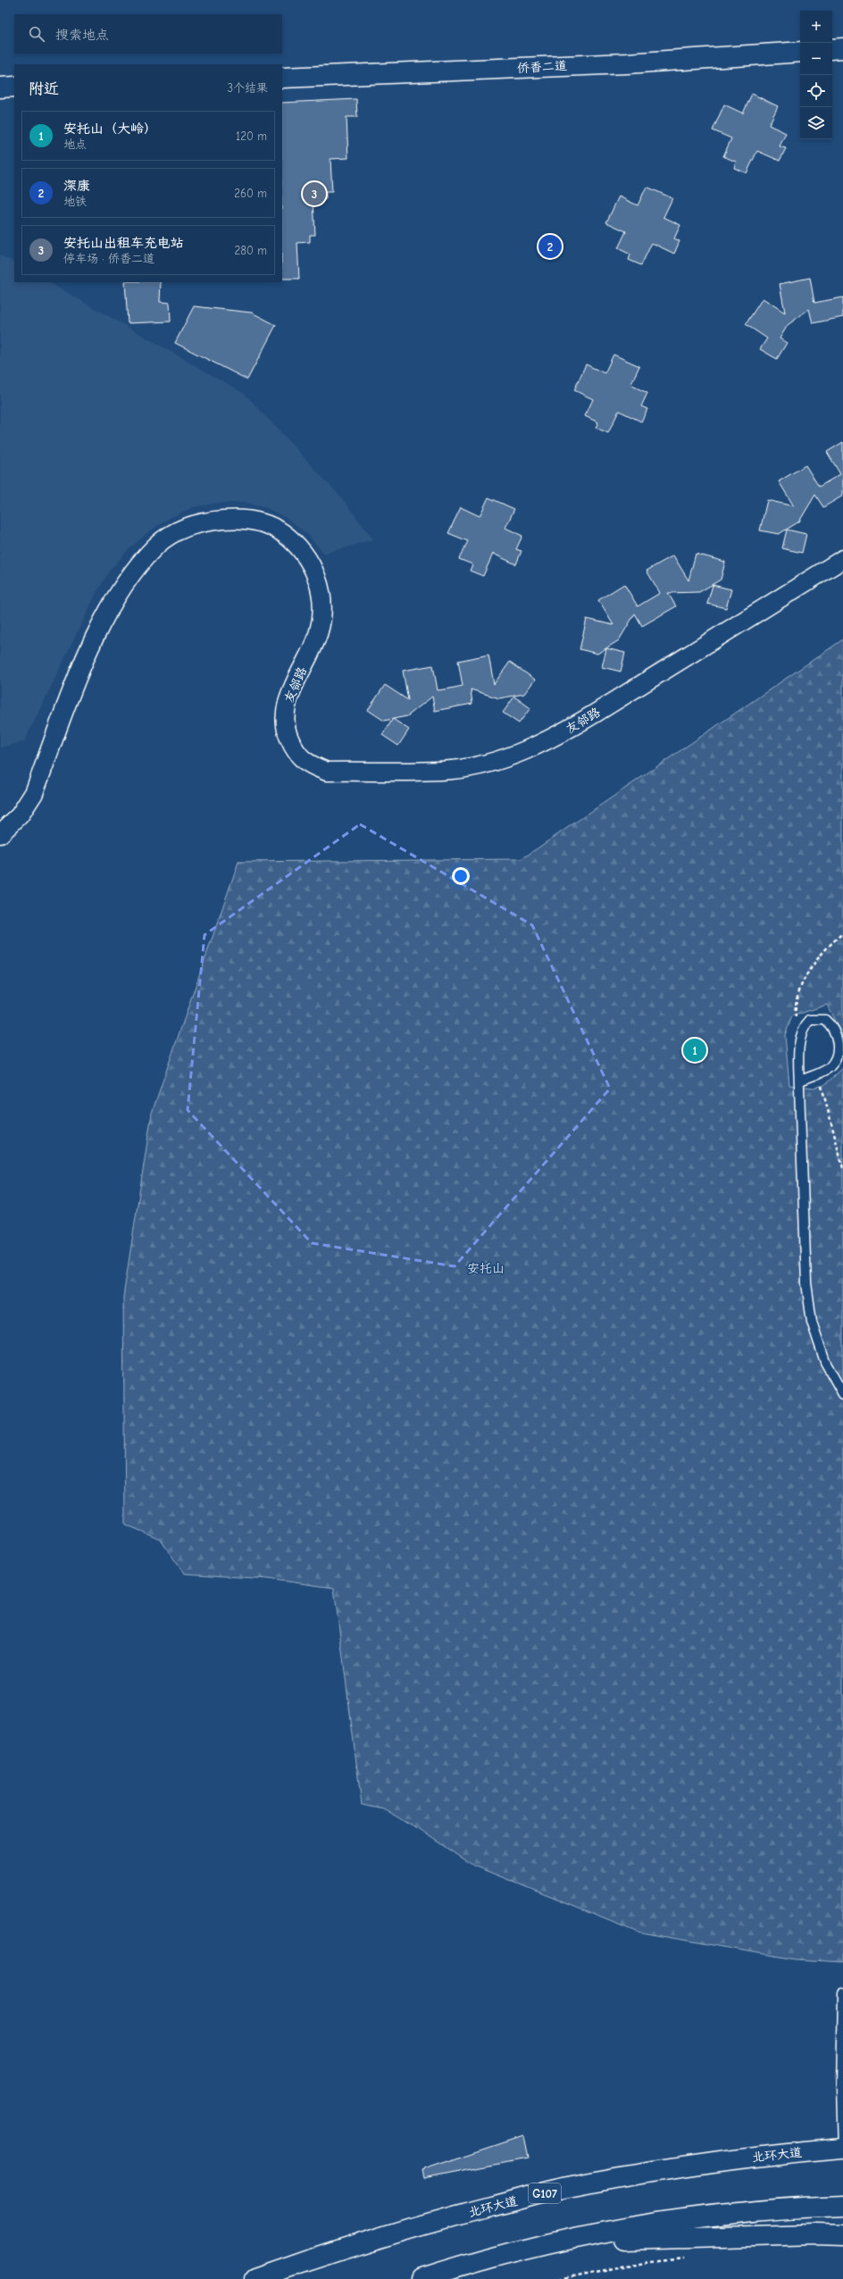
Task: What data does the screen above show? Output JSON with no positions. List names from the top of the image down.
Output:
{
  "streets": {
    "main road": ["侨香二道", "北环大道", "G107"],
    "street": ["友邻路"]
  },
  "parks": ["安托山"],
  "page": {
    "map_buttons": ["+", "−"],
    "search": "搜索地点",
    "heading": ["附近", "3个结果"],
    "list": [
      {
        "mark": "1",
        "name": "安托山（大岭）",
        "note": "地点",
        "value": "120 m"
      },
      {
        "mark": "2",
        "name": "深康",
        "note": "地铁",
        "value": "260 m"
      },
      {
        "mark": "3",
        "name": "安托山出租车充电站",
        "note": "停车场 · 侨香二道",
        "value": "280 m"
      }
    ],
    "pins": ["3", "2", "1"]
  }
}
